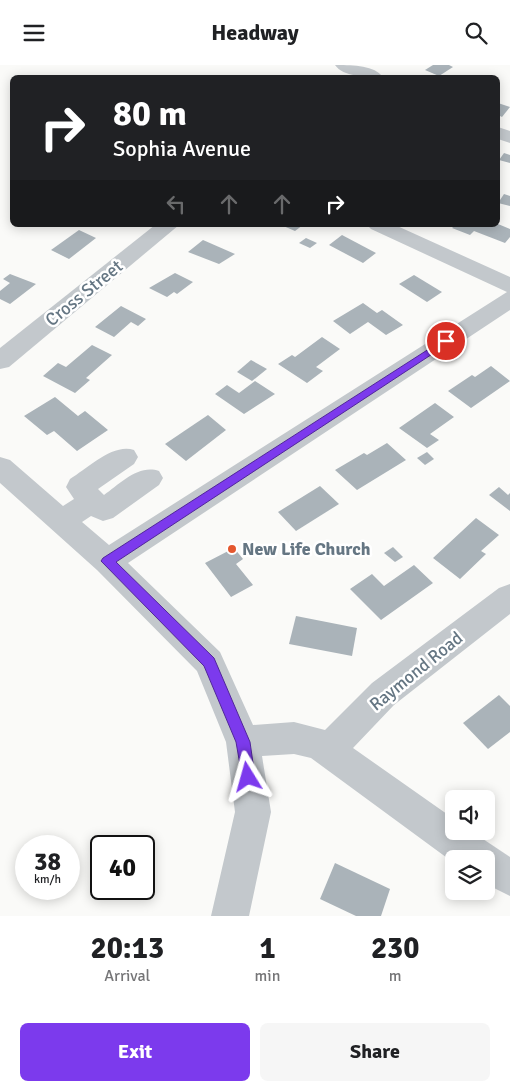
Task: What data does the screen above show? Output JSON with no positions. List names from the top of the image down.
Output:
{
  "streets": {
    "street": ["Cross Street", "Raymond Road"]
  },
  "places": ["New Life Church"],
  "page": {
    "header": "Headway",
    "turn": ["80 m", "Sophia Avenue"],
    "speed": "38 km/h",
    "limit": "40",
    "eta": [
      "20:13",
      "Arrival",
      "1",
      "min",
      "230",
      "m"
    ],
    "buttons": ["Exit", "Share"]
  }
}
